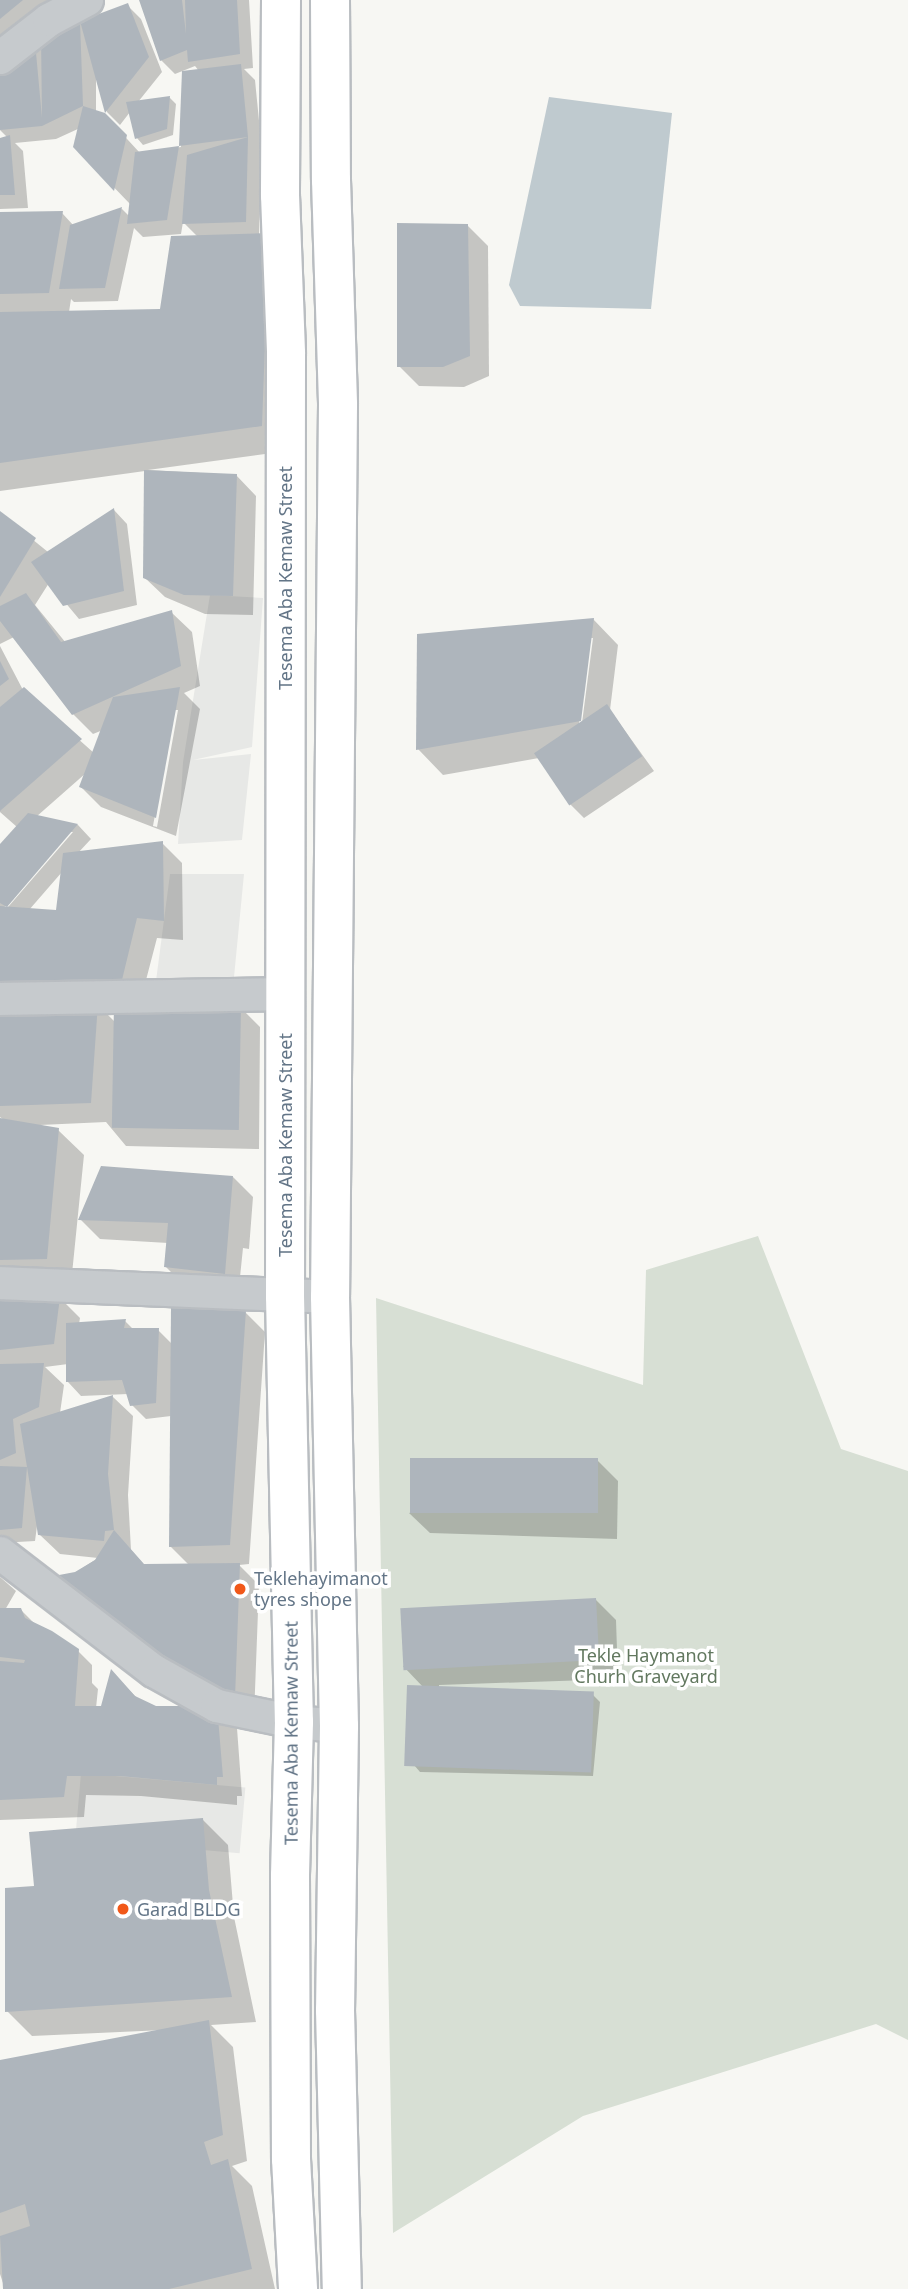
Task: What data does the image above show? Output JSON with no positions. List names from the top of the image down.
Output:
{
  "streets": {
    "main road": ["Tesema Aba Kemaw Street"]
  },
  "parks": ["Tekle Haymanot Churh Graveyard"],
  "places": ["Teklehayimanot tyres shope", "Garad BLDG"]
}
